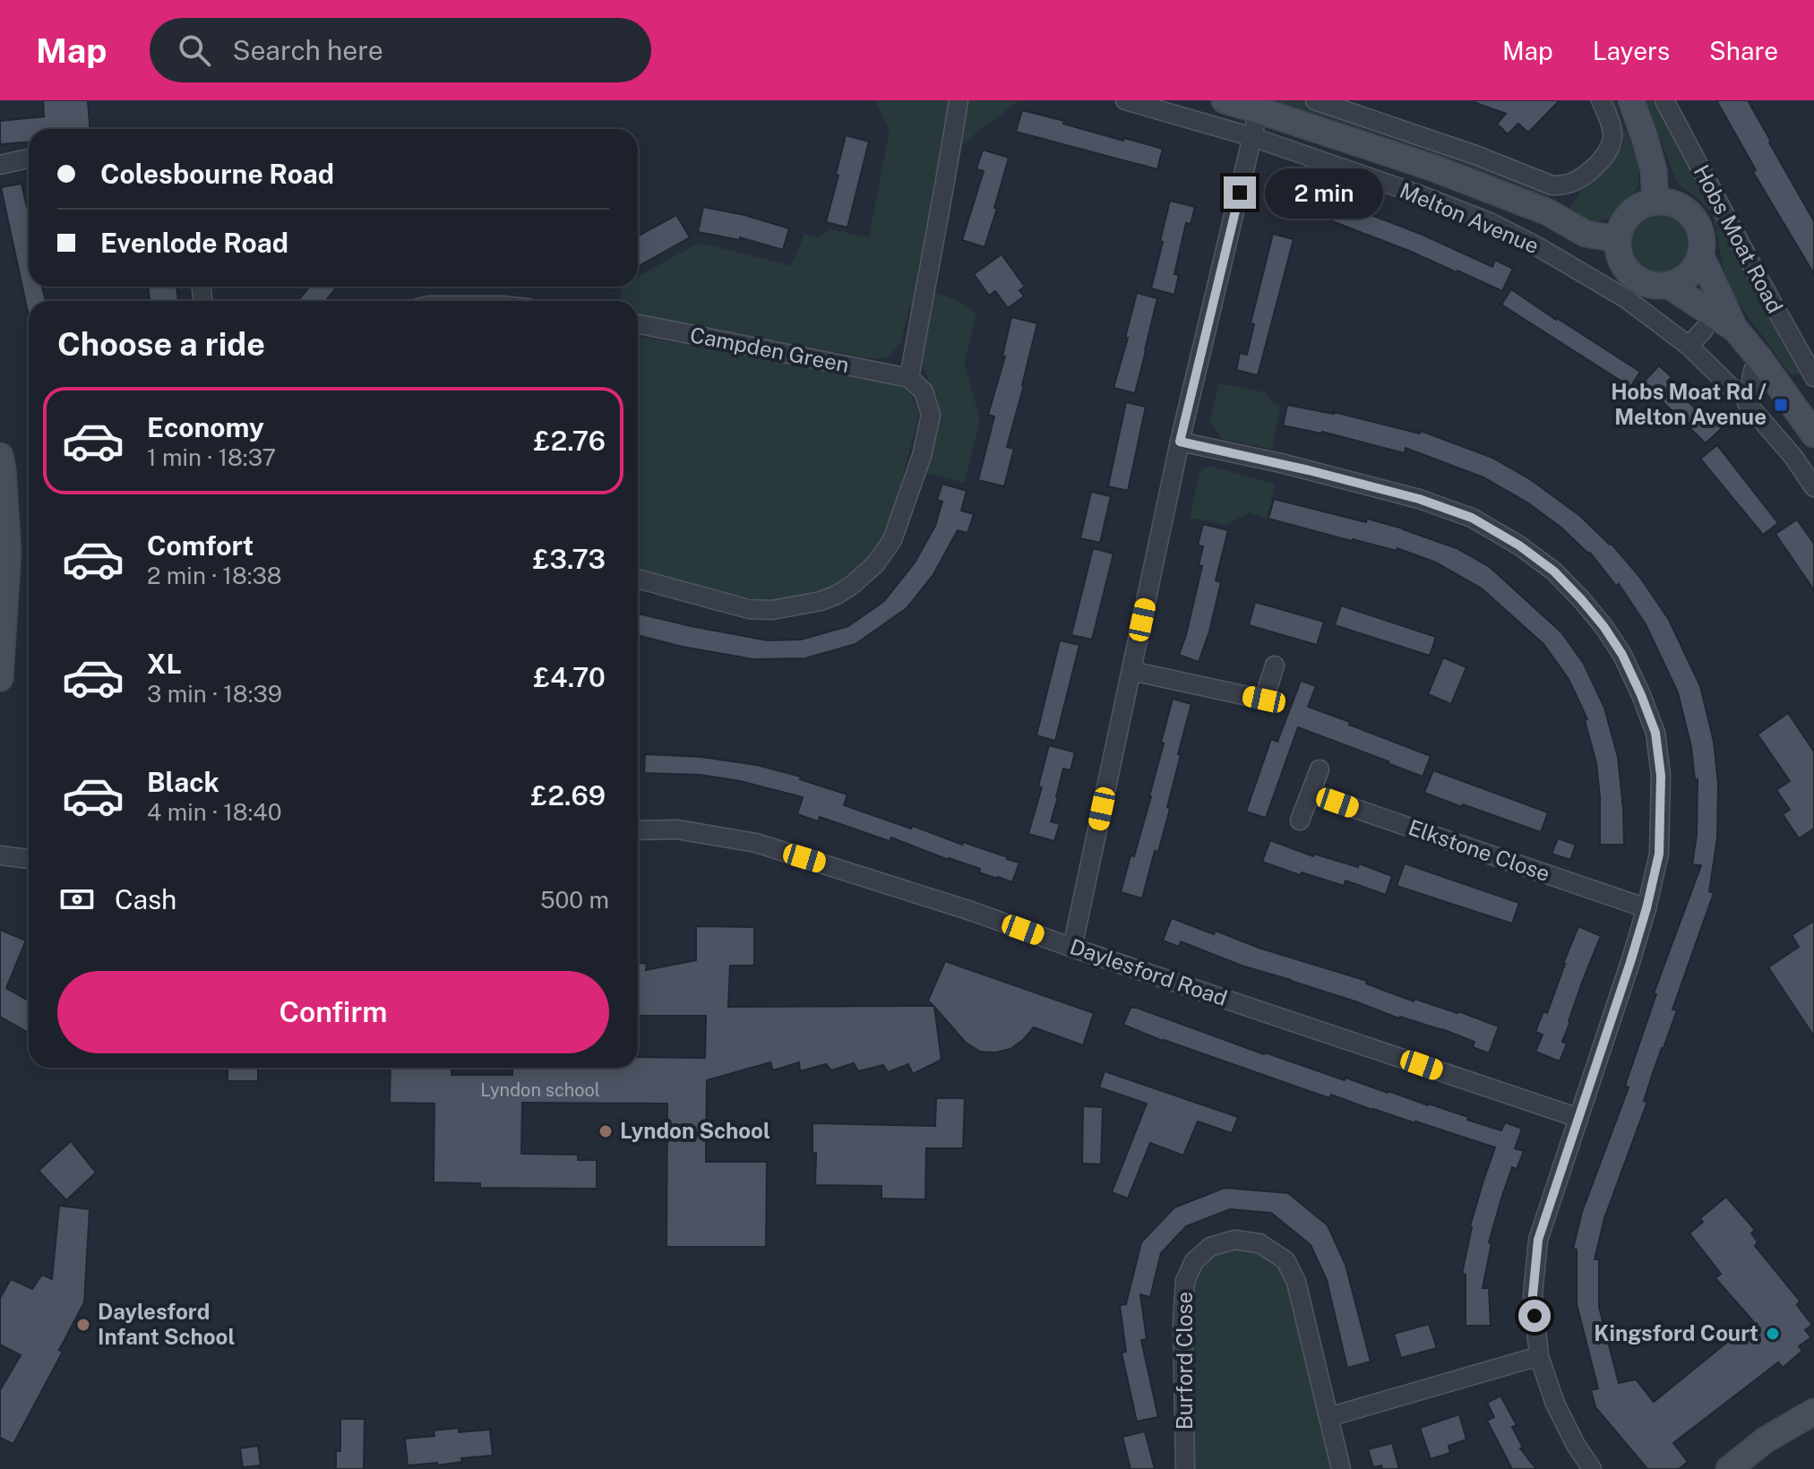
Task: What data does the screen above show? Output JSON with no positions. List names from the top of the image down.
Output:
{
  "streets": {
    "street": [
      "Melton Avenue",
      "Hobs Moat Road",
      "Campden Green",
      "Elkstone Close",
      "Daylesford Road",
      "Burford Close"
    ]
  },
  "crossings": [
    ["Melton Avenue", "Hobs Moat Road"]
  ],
  "places": {
    "transit": ["Hobs Moat Rd / Melton Avenue"],
    "other": ["Lyndon School", "Daylesford Infant School", "Kingsford Court"]
  },
  "house_numbers": ["Lyndon school"],
  "page": {
    "header": "Map",
    "search": "Search here",
    "nav": ["Map", "Layers", "Share"],
    "banner": ["Colesbourne Road", "Evenlode Road"],
    "bubble": "2 min",
    "heading": "Choose a ride",
    "list": [
      {
        "name": "Economy",
        "note": "1 min · 18:37",
        "value": "£2.76"
      },
      {
        "name": "Comfort",
        "note": "2 min · 18:38",
        "value": "£3.73"
      },
      {
        "name": "XL",
        "note": "3 min · 18:39",
        "value": "£4.70"
      },
      {
        "name": "Black",
        "note": "4 min · 18:40",
        "value": "£2.69"
      }
    ],
    "pay": ["Cash", "500 m"],
    "buttons": "Confirm"
  }
}
